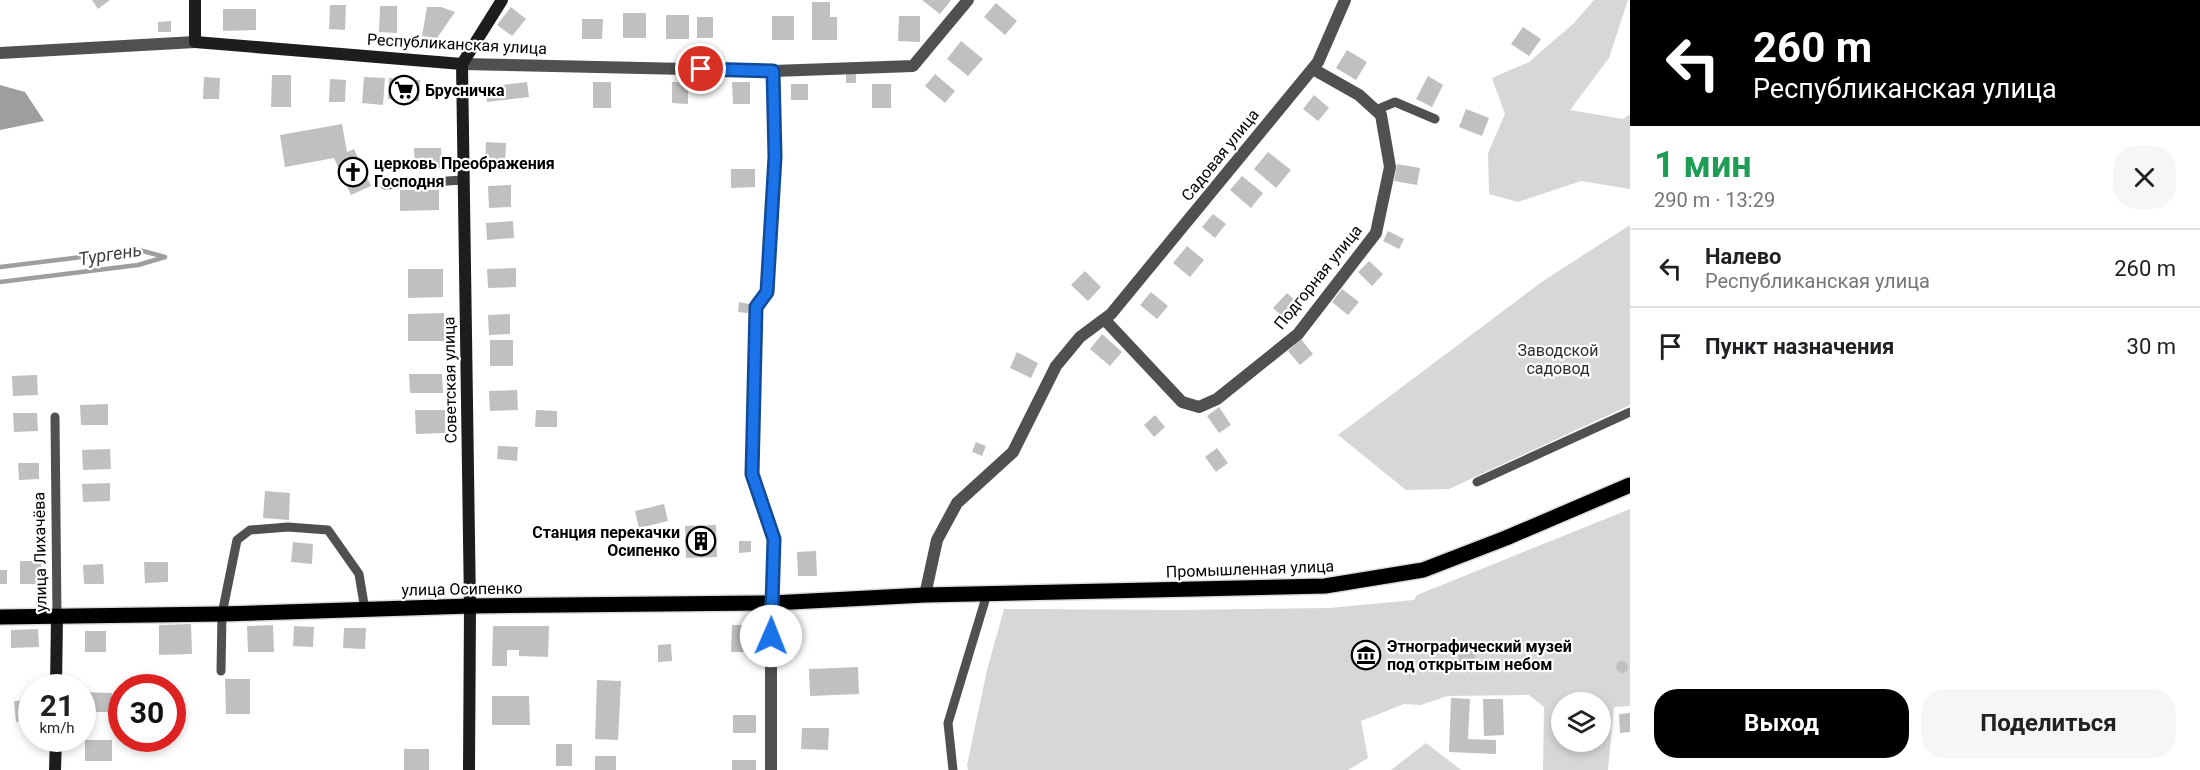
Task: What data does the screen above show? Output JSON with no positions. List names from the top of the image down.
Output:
{
  "streets": {
    "main road": ["Промышленная улица", "улица Осипенко"],
    "street": [
      "Республиканская улица",
      "Садовая улица",
      "Подгорная улица",
      "Советская улица",
      "улица Лихачёва"
    ]
  },
  "crossings": [
    ["Республиканская улица", "Советская улица"],
    ["Садовая улица", "Подгорная улица"],
    ["Садовая улица", "Промышленная улица"],
    ["Садовая улица", "улица Осипенко"],
    ["Советская улица", "улица Осипенко"],
    ["улица Лихачёва", "улица Осипенко"],
    ["Промышленная улица", "улица Осипенко"]
  ],
  "water": ["Тургень"],
  "parks": ["Заводской садовод"],
  "places": {
    "supermarket": ["Брусничка"],
    "church": ["церковь Преображения Господня"],
    "building": ["Станция перекачки Осипенко"],
    "museum": ["Этнографический музей под открытым небом"]
  },
  "page": {
    "turn": ["260 m", "Республиканская улица"],
    "heading": ["1 мин", "290 m · 13:29"],
    "list": [
      {
        "name": "Налево",
        "note": "Республиканская улица",
        "value": "260 m"
      },
      {
        "name": "Пункт назначения",
        "value": "30 m"
      }
    ],
    "speed": "21 km/h",
    "limit": "30",
    "buttons": ["Выход", "Поделиться"]
  }
}
